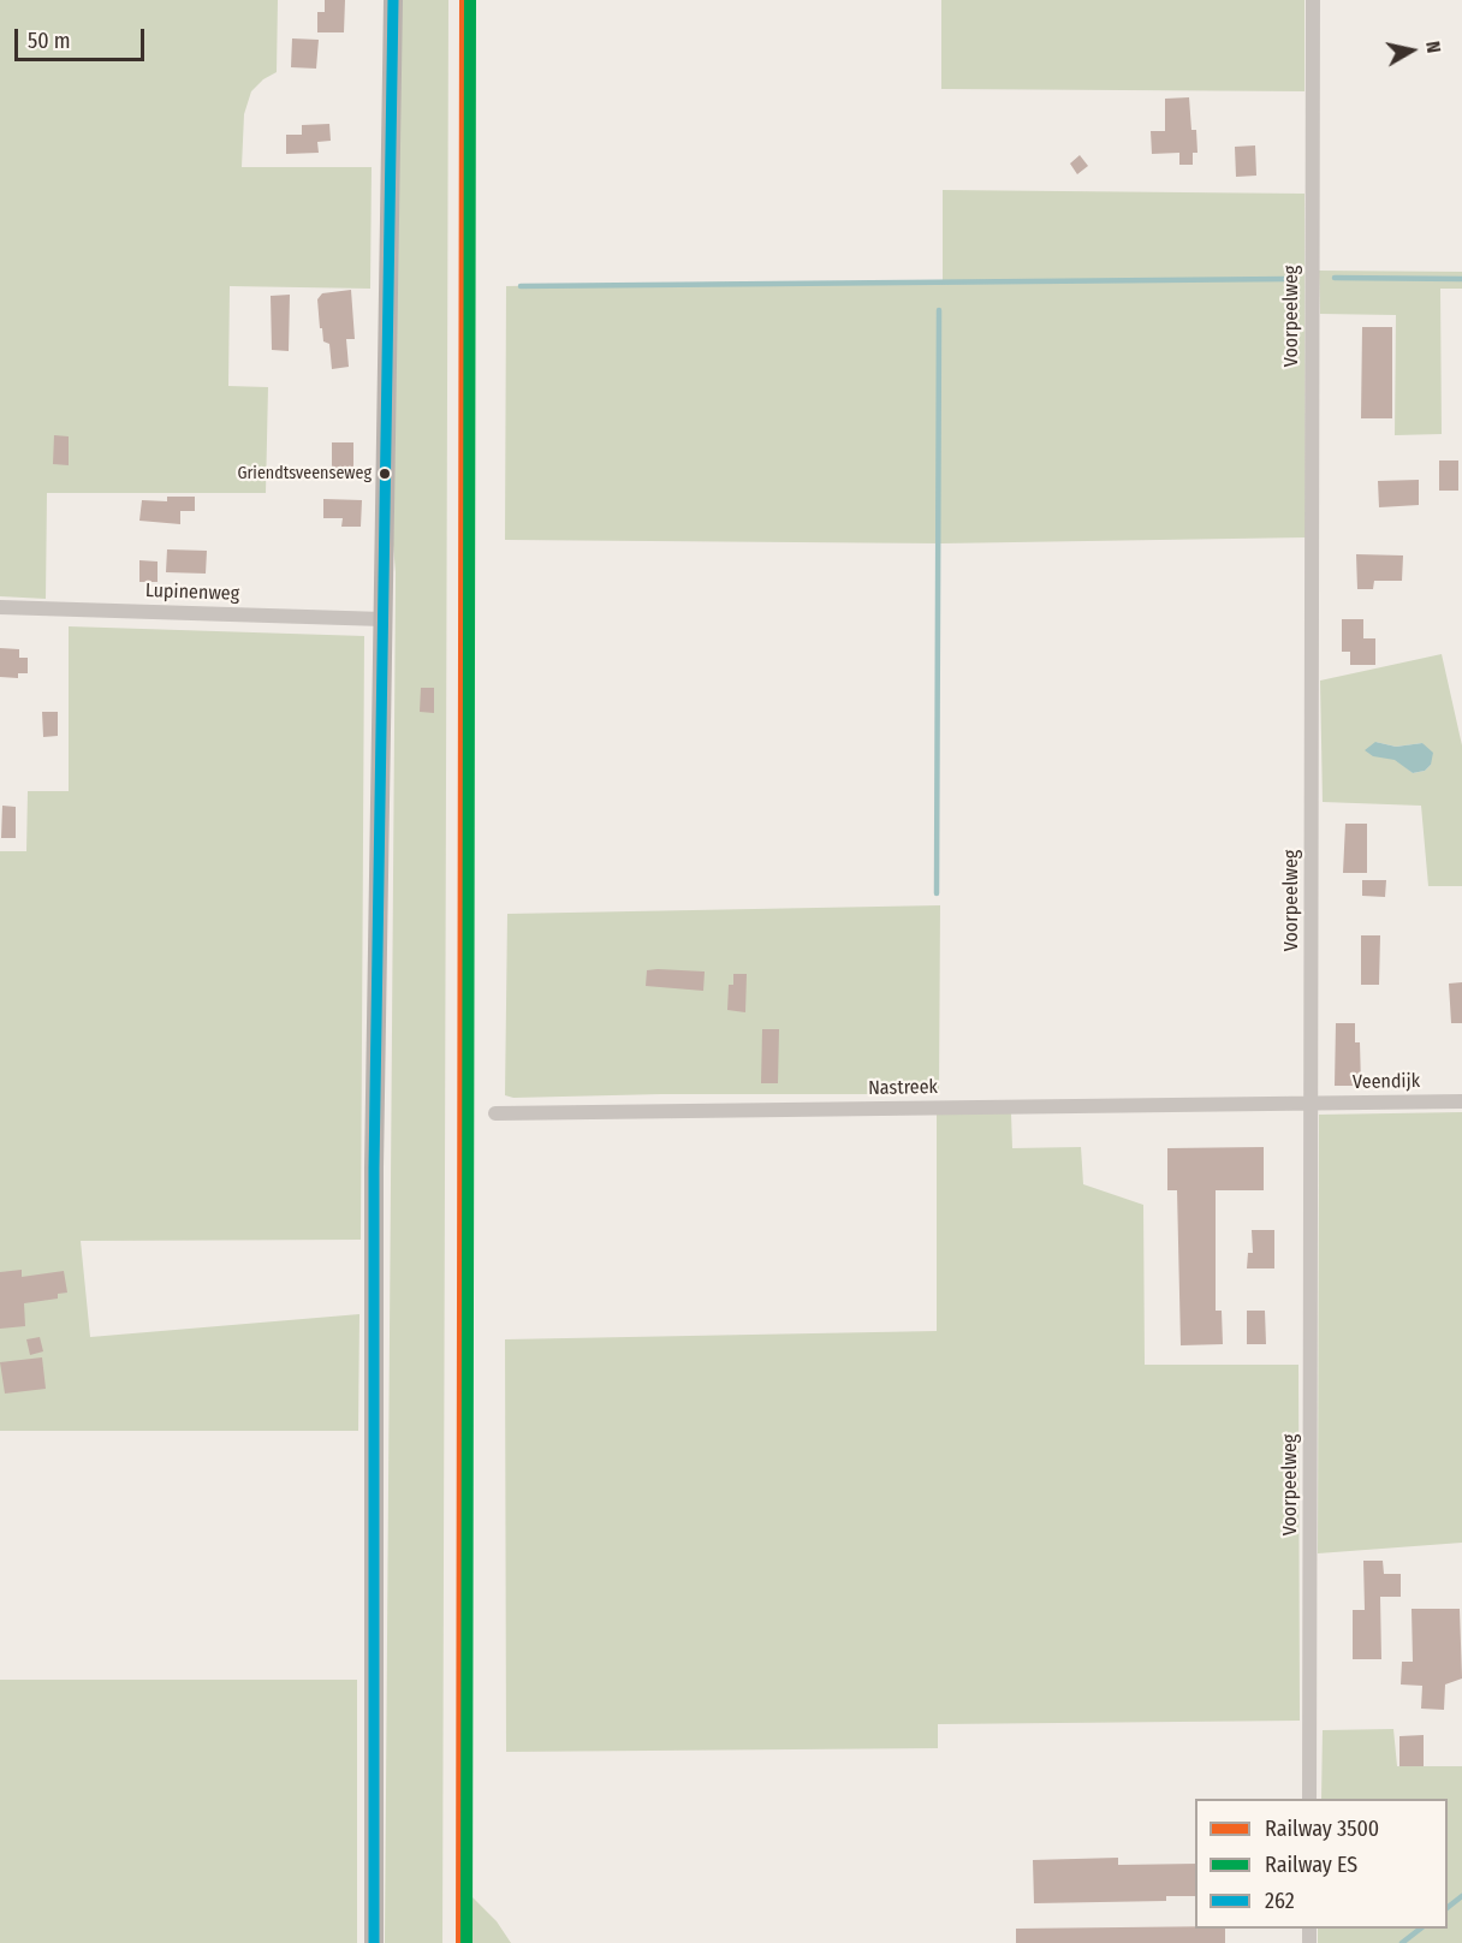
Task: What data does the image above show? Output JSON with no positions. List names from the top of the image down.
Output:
{
  "streets": {
    "street": [
      "Voorpeelweg",
      "Lupinenweg",
      "Veendijk",
      "Nastreek"
    ]
  },
  "crossings": [
    ["Voorpeelweg", "Veendijk"],
    ["Voorpeelweg", "Nastreek"],
    ["Veendijk", "Nastreek"]
  ],
  "places": ["Griendtsveenseweg"],
  "lines": ["rail line 3500", "rail line ES", "transit line 262"],
  "legend": ["Railway 3500", "Railway ES", "262"],
  "scale_bar": "50 m",
  "north": "right"
}
